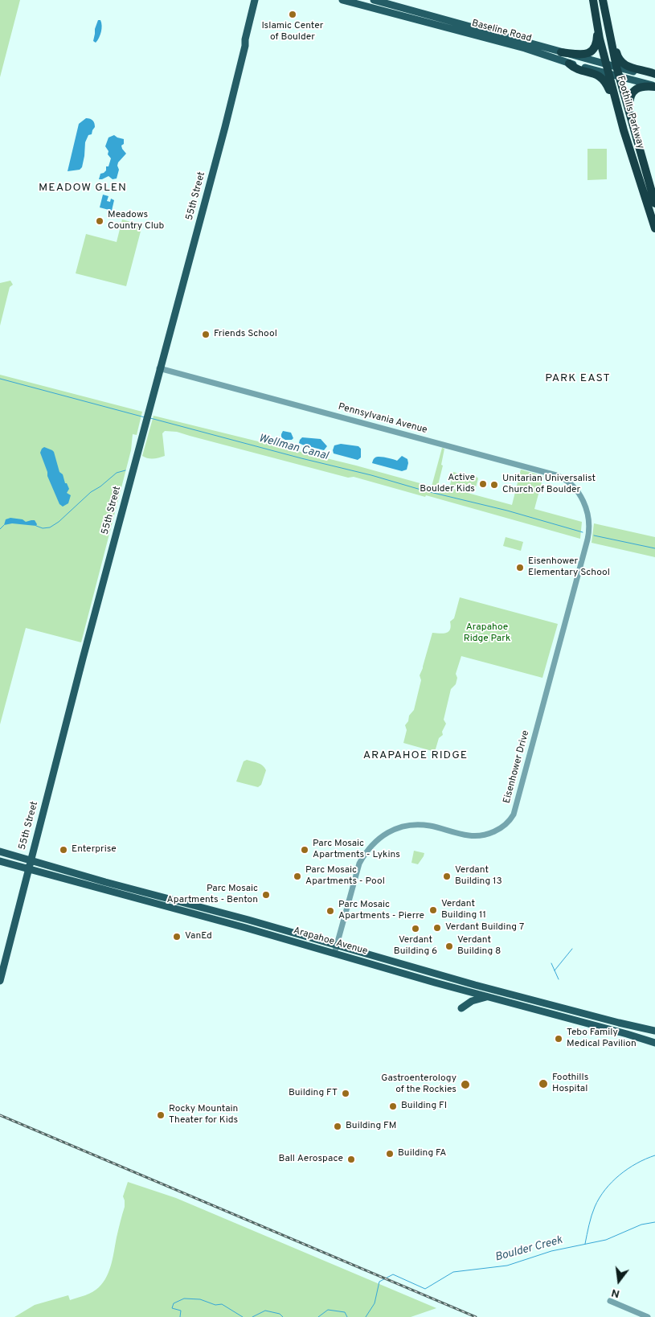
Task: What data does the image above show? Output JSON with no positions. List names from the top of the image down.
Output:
{
  "streets": {
    "highway": ["Foothills Parkway"],
    "main road": ["Baseline Road", "55th Street", "Arapahoe Avenue"],
    "street": ["Pennsylvania Avenue", "Eisenhower Drive"]
  },
  "crossings": [
    ["Baseline Road", "Foothills Parkway"],
    ["55th Street", "Pennsylvania Avenue"],
    ["55th Street", "Arapahoe Avenue"],
    ["Pennsylvania Avenue", "Eisenhower Drive"],
    ["Eisenhower Drive", "Arapahoe Avenue"]
  ],
  "districts": ["MEADOW GLEN", "PARK EAST", "ARAPAHOE RIDGE"],
  "water": ["Wellman Canal", "Boulder Creek"],
  "parks": ["Arapahoe Ridge Park"],
  "places": [
    "Islamic Center of Boulder",
    "Meadows Country Club",
    "Friends School",
    "Active Boulder Kids",
    "Unitarian Universalist Church of Boulder",
    "Eisenhower Elementary School",
    "Enterprise",
    "Parc Mosaic Apartments - Lykins",
    "Parc Mosaic Apartments - Pool",
    "Verdant Building 13",
    "Parc Mosaic Apartments - Benton",
    "Verdant Building 11",
    "Parc Mosaic Apartments - Pierre",
    "Verdant Building 7",
    "Verdant Building 6",
    "VanEd",
    "Verdant Building 8",
    "Tebo Family Medical Pavilion",
    "Foothills Hospital",
    "Gastroenterology of the Rockies",
    "Building FT",
    "Building FI",
    "Rocky Mountain Theater for Kids",
    "Building FM",
    "Building FA",
    "Ball Aerospace"
  ],
  "north": "bottom"
}
